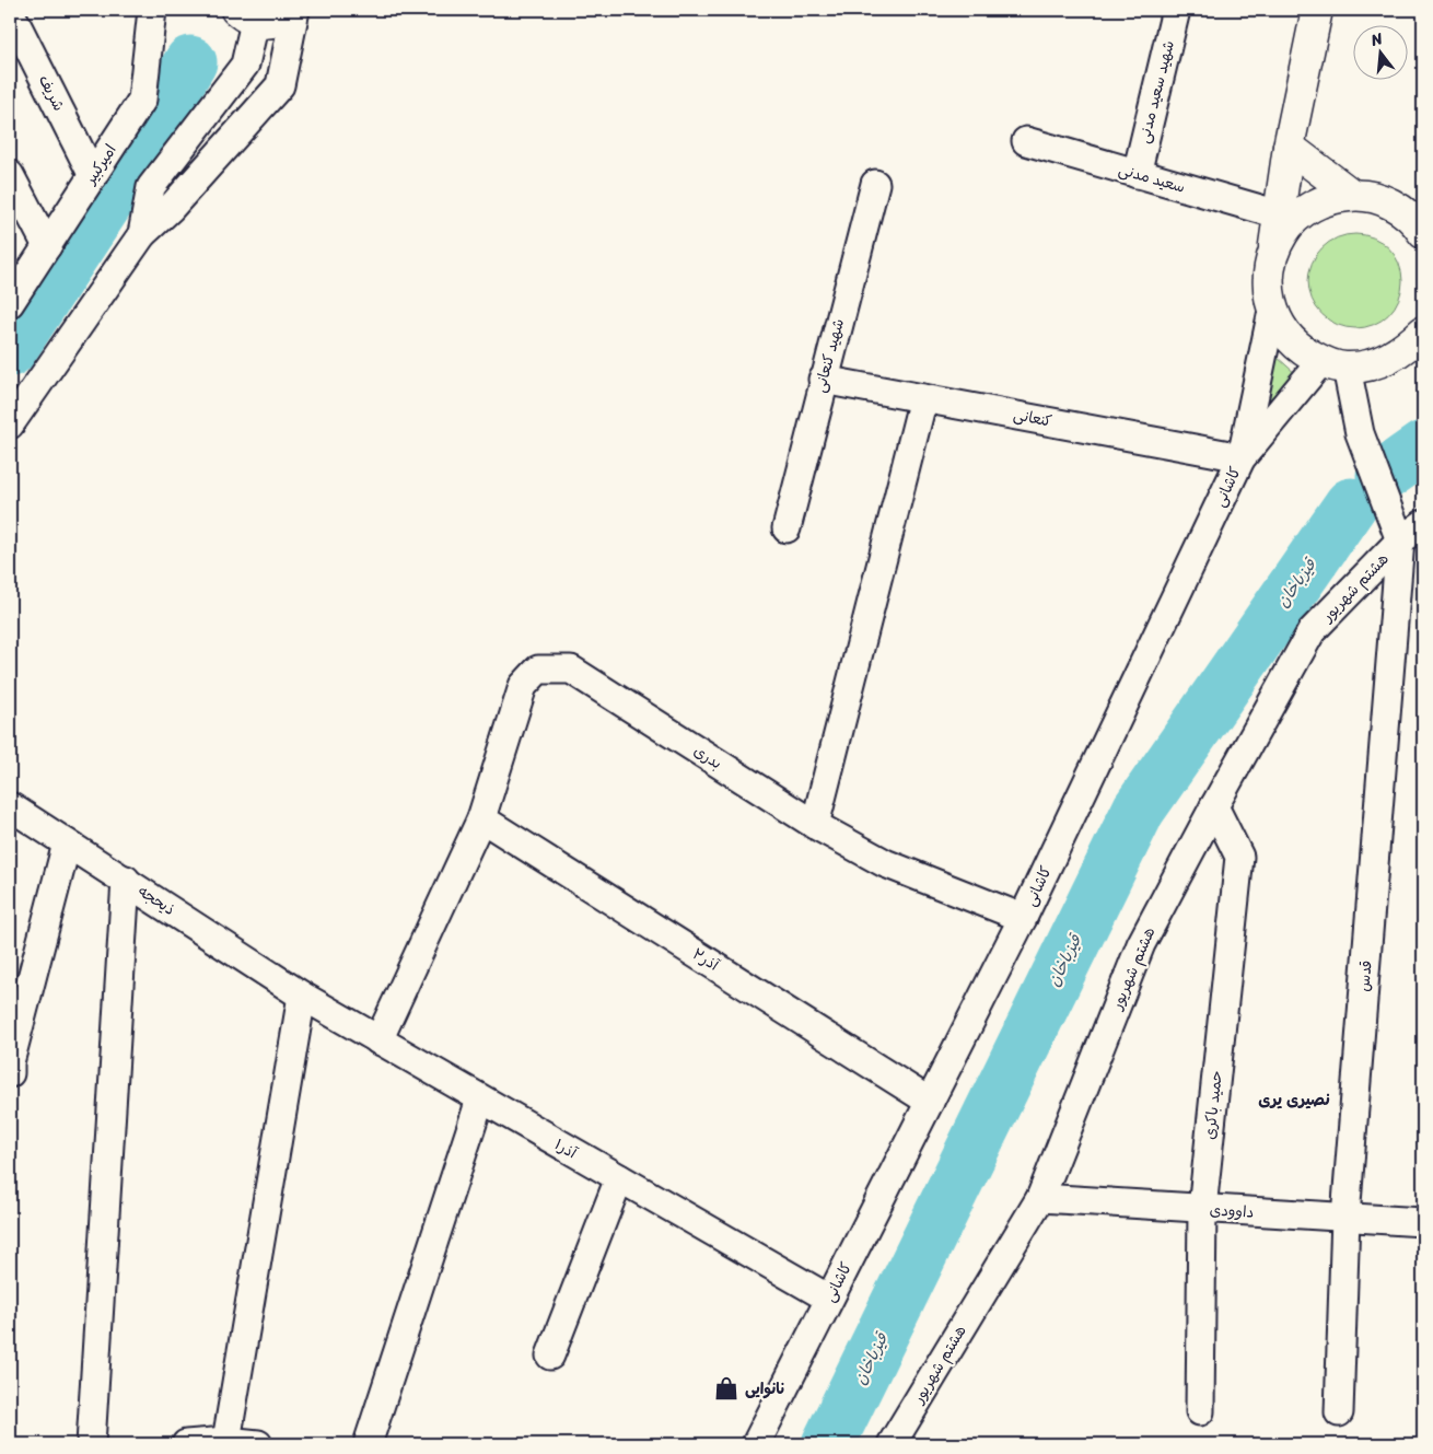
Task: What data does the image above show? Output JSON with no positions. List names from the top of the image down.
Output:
{
  "streets": {
    "street": [
      "شهید سعید مدنی",
      "شریف",
      "امیرکبیر",
      "سعید مدنی",
      "شهید کنعانی",
      "کنعانی",
      "کاشانی",
      "هشتم شهریور",
      "بدری",
      "ذیحجه",
      "آذر۲",
      "قدس",
      "حمید باکری",
      "آذر۱",
      "داوودی"
    ]
  },
  "crossings": [
    ["شهید سعید مدنی", "سعید مدنی"],
    ["شریف", "امیرکبیر"],
    ["شهید کنعانی", "کنعانی"],
    ["کنعانی", "کاشانی"],
    ["کاشانی", "بدری"],
    ["کاشانی", "آذر۲"],
    ["کاشانی", "آذر۱"],
    ["هشتم شهریور", "قدس"],
    ["هشتم شهریور", "حمید باکری"],
    ["هشتم شهریور", "داوودی"],
    ["بدری", "آذر۲"],
    ["بدری", "آذر۱"],
    ["ذیحجه", "آذر۱"],
    ["قدس", "داوودی"],
    ["حمید باکری", "داوودی"]
  ],
  "districts": ["نصیری یری"],
  "water": ["قیزباخان"],
  "places": {
    "shop": ["نانوایی"]
  },
  "north": "top"
}
